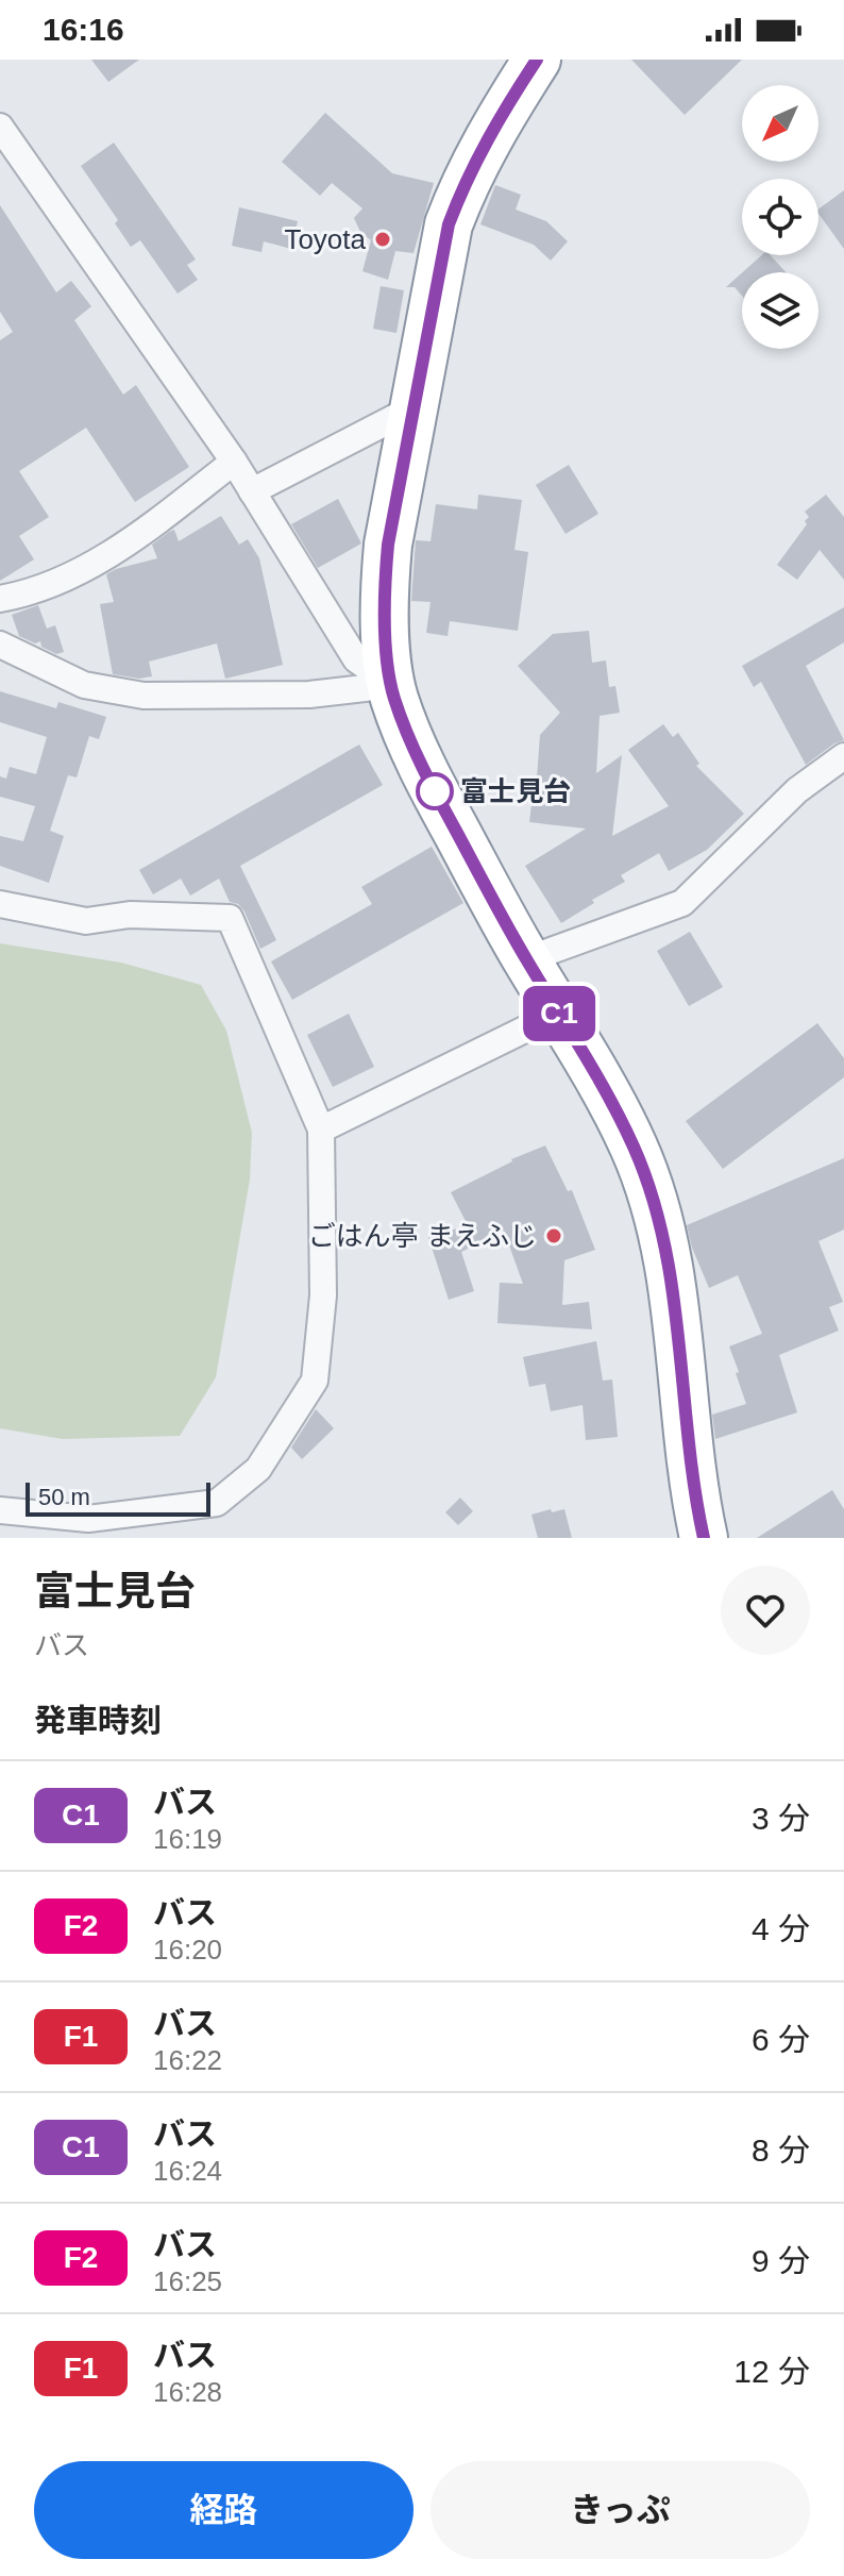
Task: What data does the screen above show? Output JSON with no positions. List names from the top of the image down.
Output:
{
  "places": ["Toyota", "富士見台", "ごはん亭 まえふじ"],
  "lines": ["bus line C1"],
  "scale_bar": "50 m",
  "north": "bottom left",
  "page": {
    "status": "16:16",
    "on_map": "C1",
    "scale": "50 m",
    "heading": [
      ["富士見台", "バス"],
      "発車時刻"
    ],
    "list": [
      {
        "mark": "C1",
        "name": "バス",
        "note": "16:19",
        "value": "3 分"
      },
      {
        "mark": "F2",
        "name": "バス",
        "note": "16:20",
        "value": "4 分"
      },
      {
        "mark": "F1",
        "name": "バス",
        "note": "16:22",
        "value": "6 分"
      },
      {
        "mark": "C1",
        "name": "バス",
        "note": "16:24",
        "value": "8 分"
      },
      {
        "mark": "F2",
        "name": "バス",
        "note": "16:25",
        "value": "9 分"
      },
      {
        "mark": "F1",
        "name": "バス",
        "note": "16:28",
        "value": "12 分"
      }
    ],
    "buttons": ["経路", "きっぷ"]
  }
}
